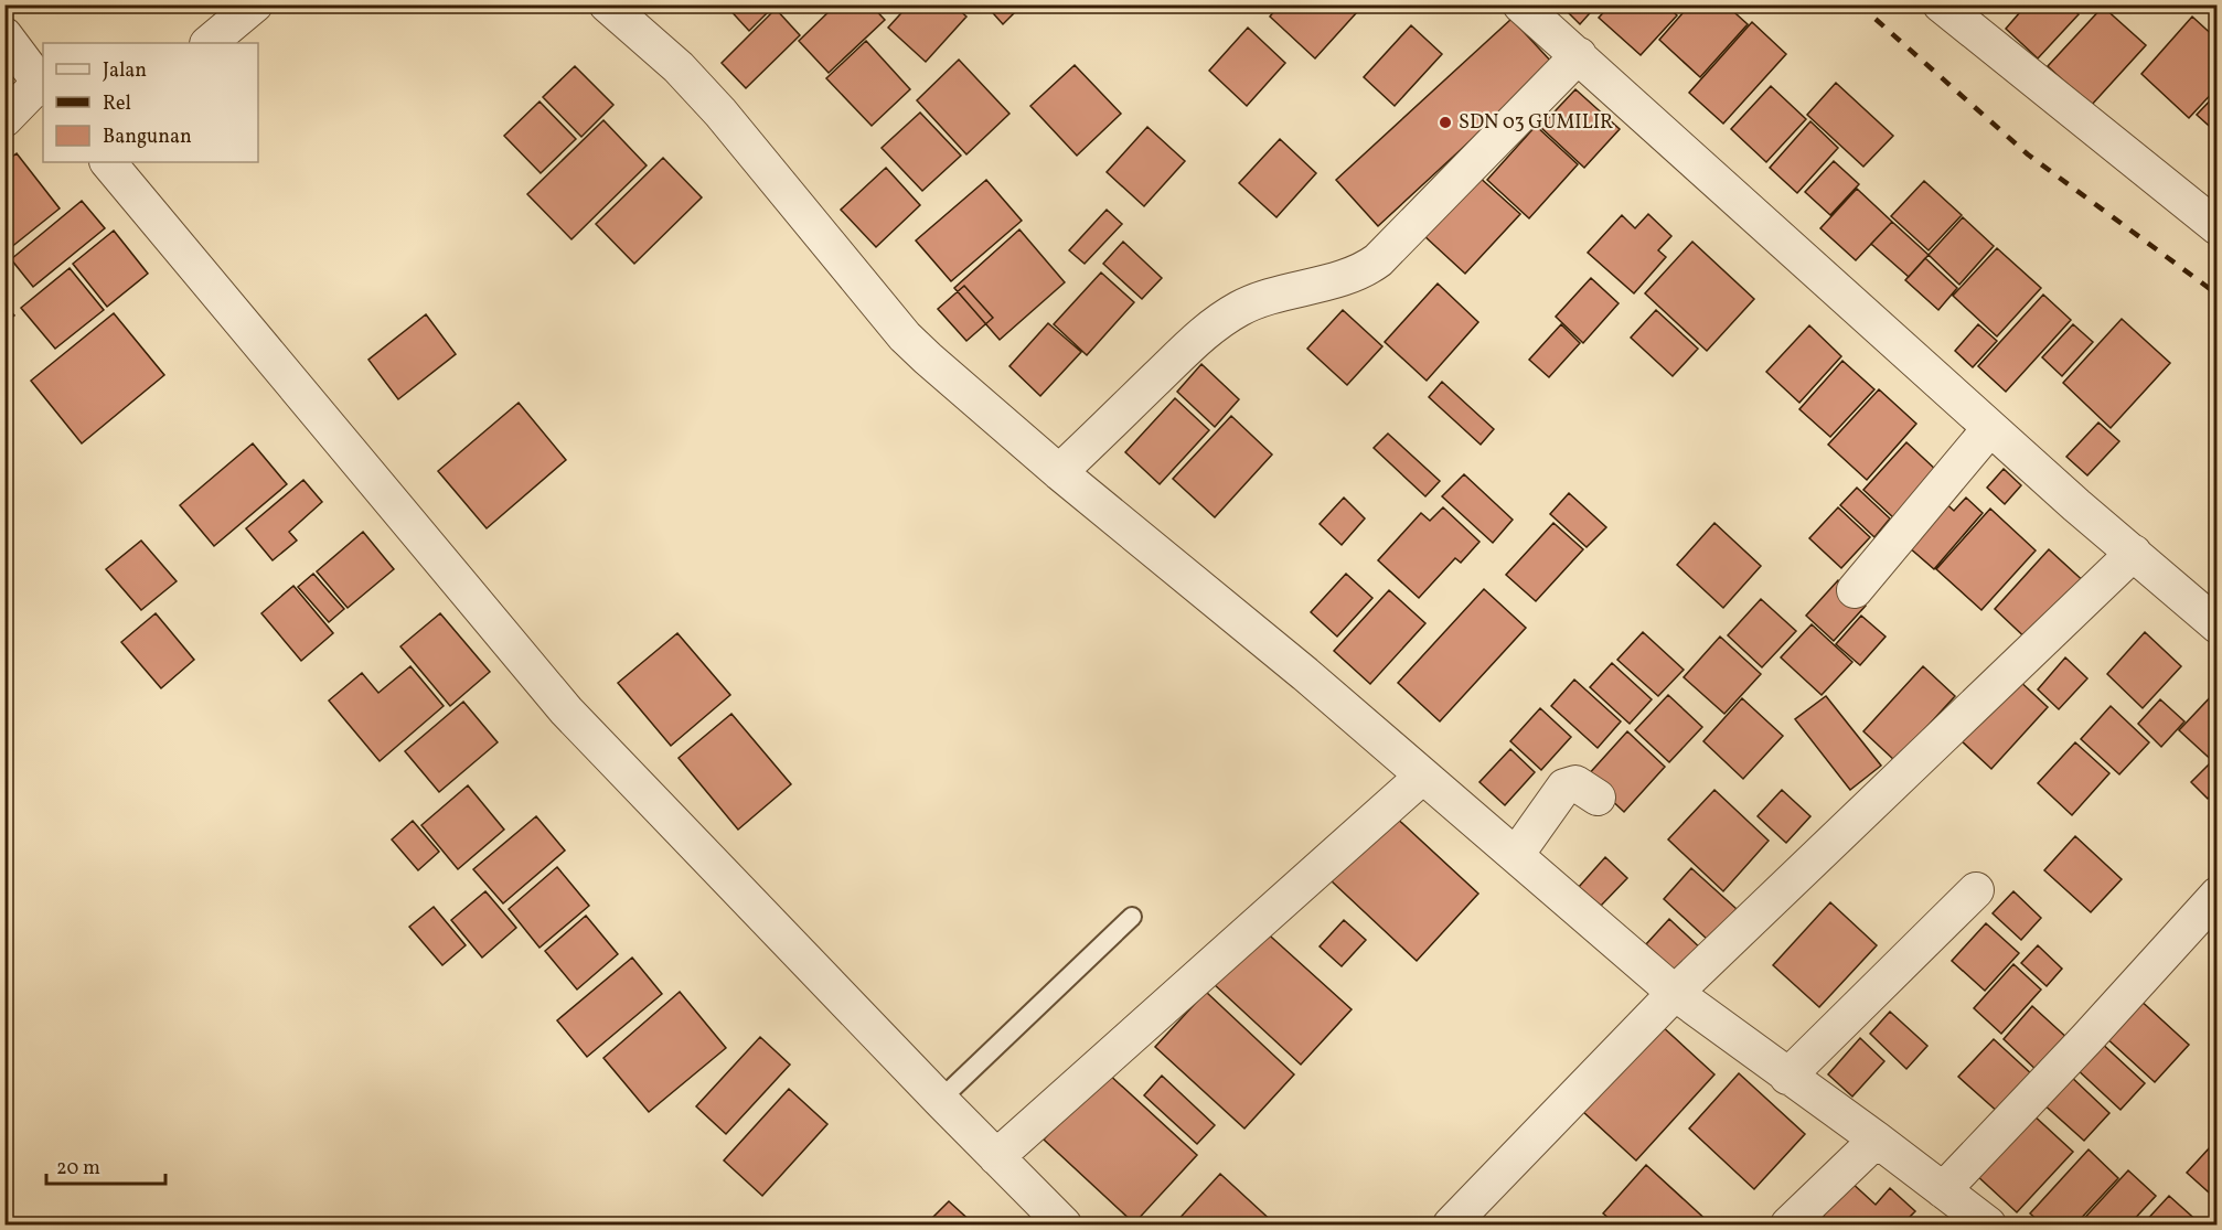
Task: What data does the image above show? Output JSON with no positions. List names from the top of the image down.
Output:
{
  "places": ["SDN 03 GUMILIR"],
  "legend": ["Jalan", "Rel", "Bangunan"],
  "scale_bar": "20 m"
}
